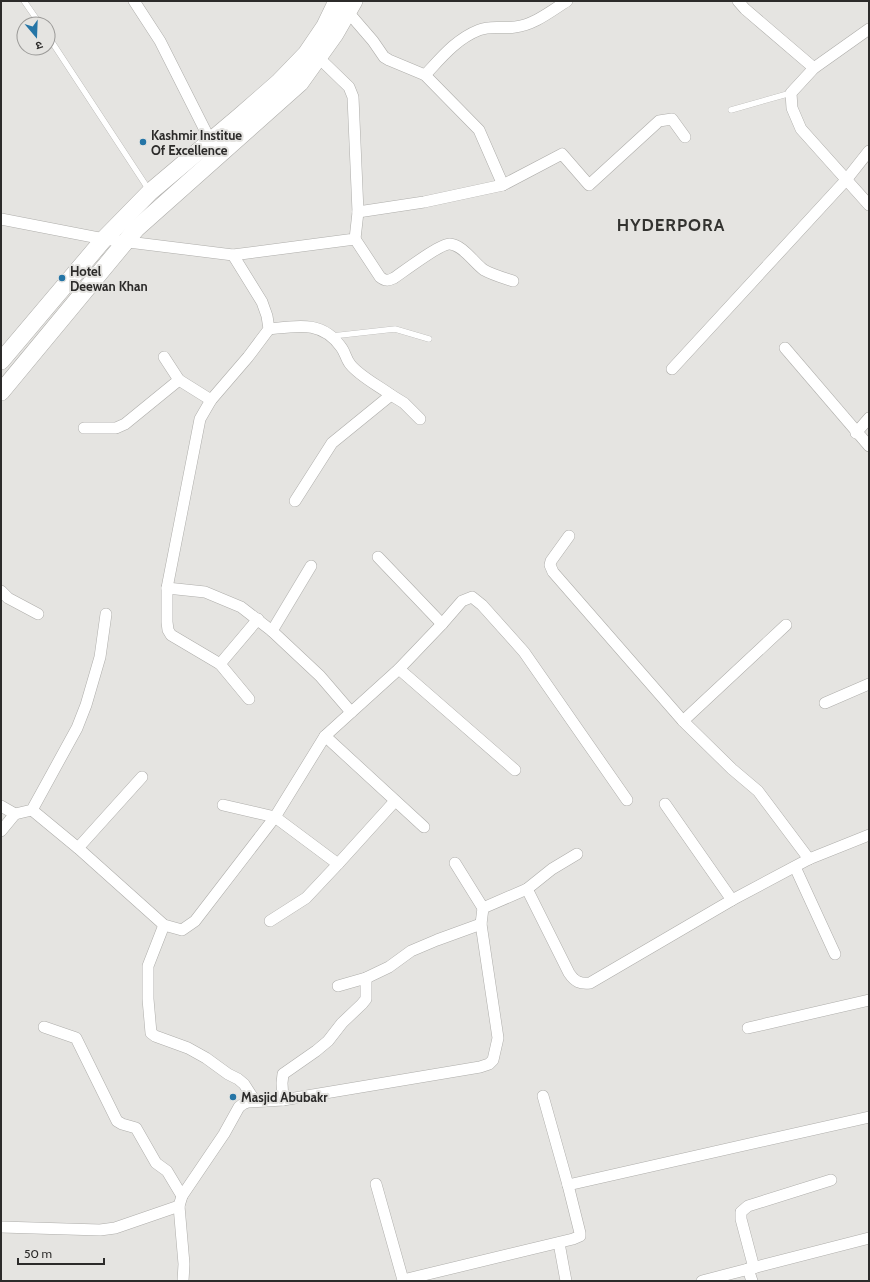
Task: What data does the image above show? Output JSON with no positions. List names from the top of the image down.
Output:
{
  "districts": ["HYDERPORA"],
  "places": ["Kashmir Institue Of Excellence", "Hotel Deewan Khan", "Masjid Abubakr"],
  "scale_bar": "50 m",
  "north": "bottom"
}
